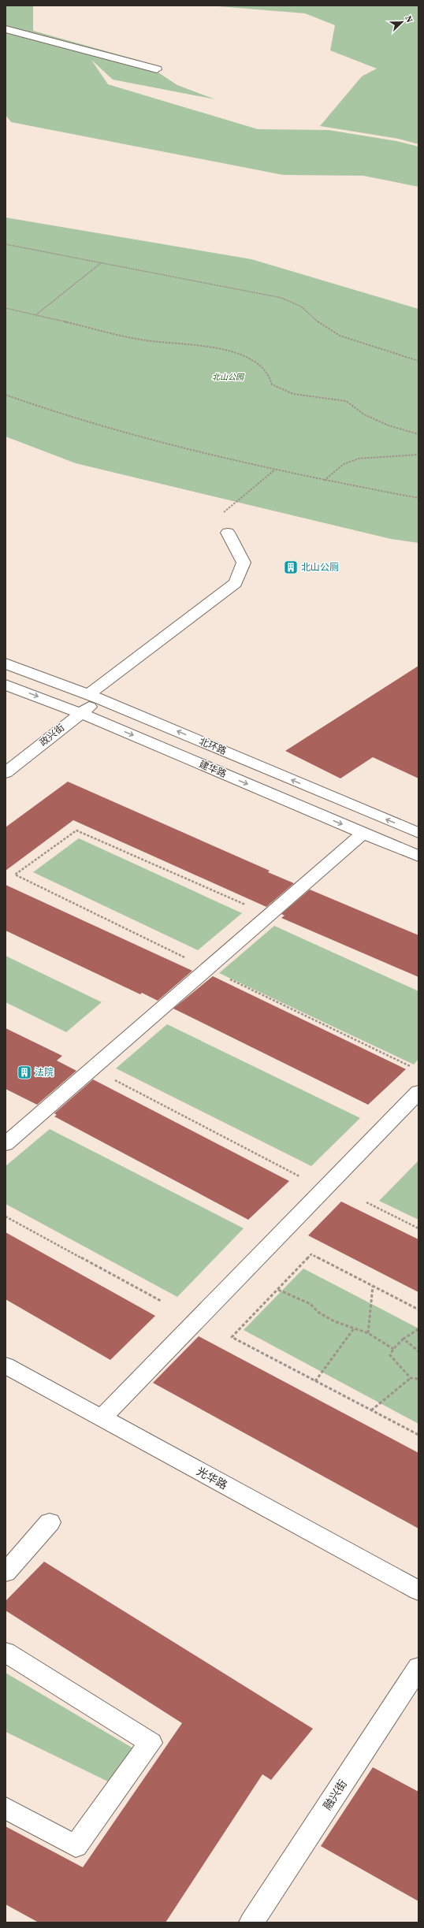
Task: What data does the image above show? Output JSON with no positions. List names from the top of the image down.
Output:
{
  "streets": {
    "street": [
      "政兴街",
      "北环路",
      "建华路",
      "光华路",
      "融兴街"
    ]
  },
  "crossings": [
    ["政兴街", "北环路"],
    ["政兴街", "建华路"]
  ],
  "one_way": ["北环路", "建华路"],
  "parks": ["北山公园"],
  "places": {
    "building": ["北山公厕", "法院"]
  },
  "north": "top right"
}
